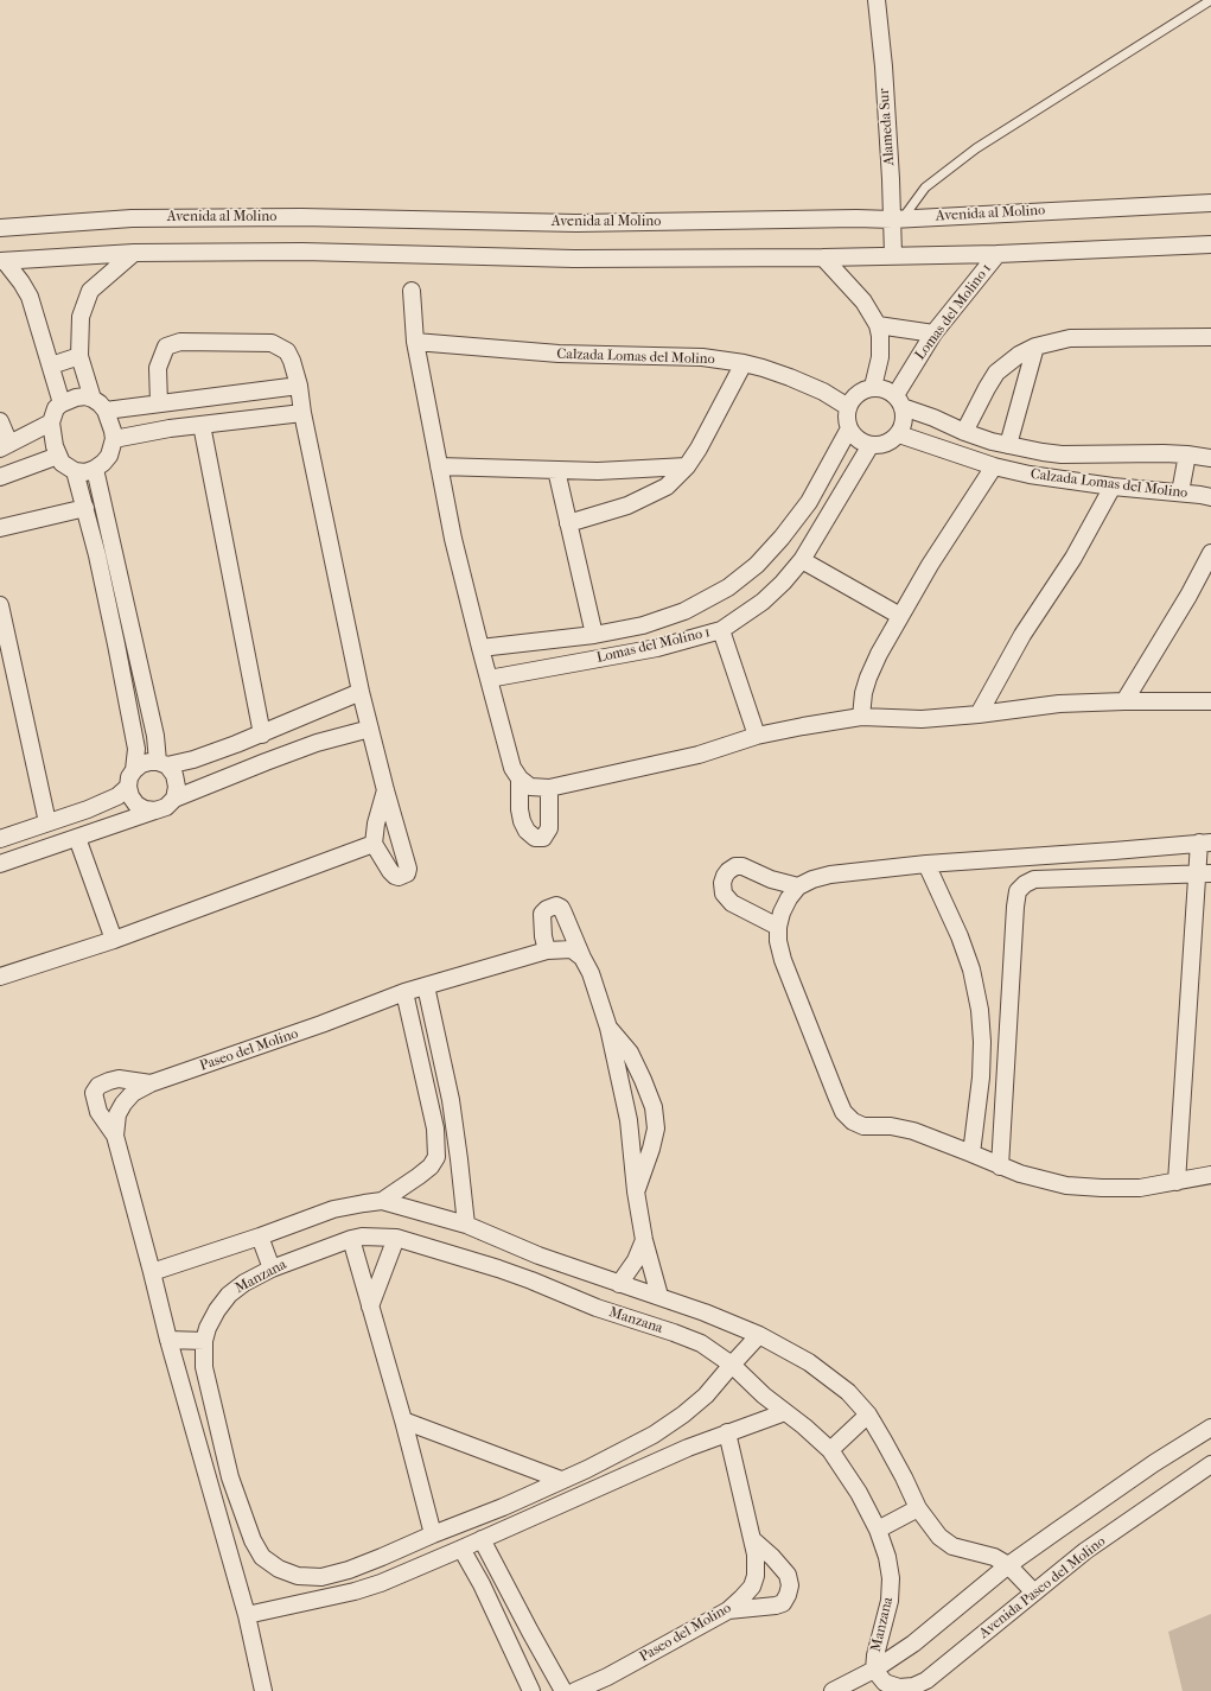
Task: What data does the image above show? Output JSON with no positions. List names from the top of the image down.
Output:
{
  "streets": {
    "street": [
      "Alameda Sur",
      "Avenida al Molino",
      "Lomas del Molino 1",
      "Calzada Lomas del Molino",
      "Paseo del Molino",
      "Manzana",
      "Avenida Paseo del Molino"
    ]
  },
  "crossings": [
    ["Alameda Sur", "Avenida al Molino"],
    ["Lomas del Molino 1", "Calzada Lomas del Molino"],
    ["Manzana", "Avenida Paseo del Molino"]
  ]
}
